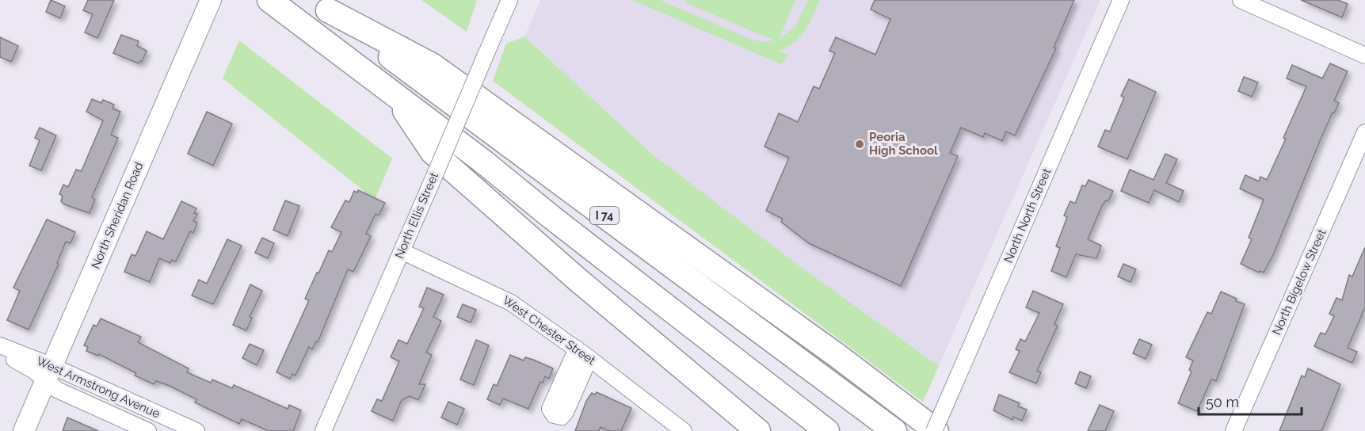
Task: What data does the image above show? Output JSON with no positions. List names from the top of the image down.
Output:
{
  "streets": {
    "highway": ["I 74"],
    "main road": ["North Sheridan Road"],
    "street": [
      "North Ellis Street",
      "North North Street",
      "North Bigelow Street",
      "West Chester Street",
      "West Armstrong Avenue"
    ]
  },
  "crossings": [
    ["North Sheridan Road", "West Armstrong Avenue"],
    ["North Ellis Street", "West Chester Street"]
  ],
  "places": ["Peoria High School"],
  "scale_bar": "50 m"
}
